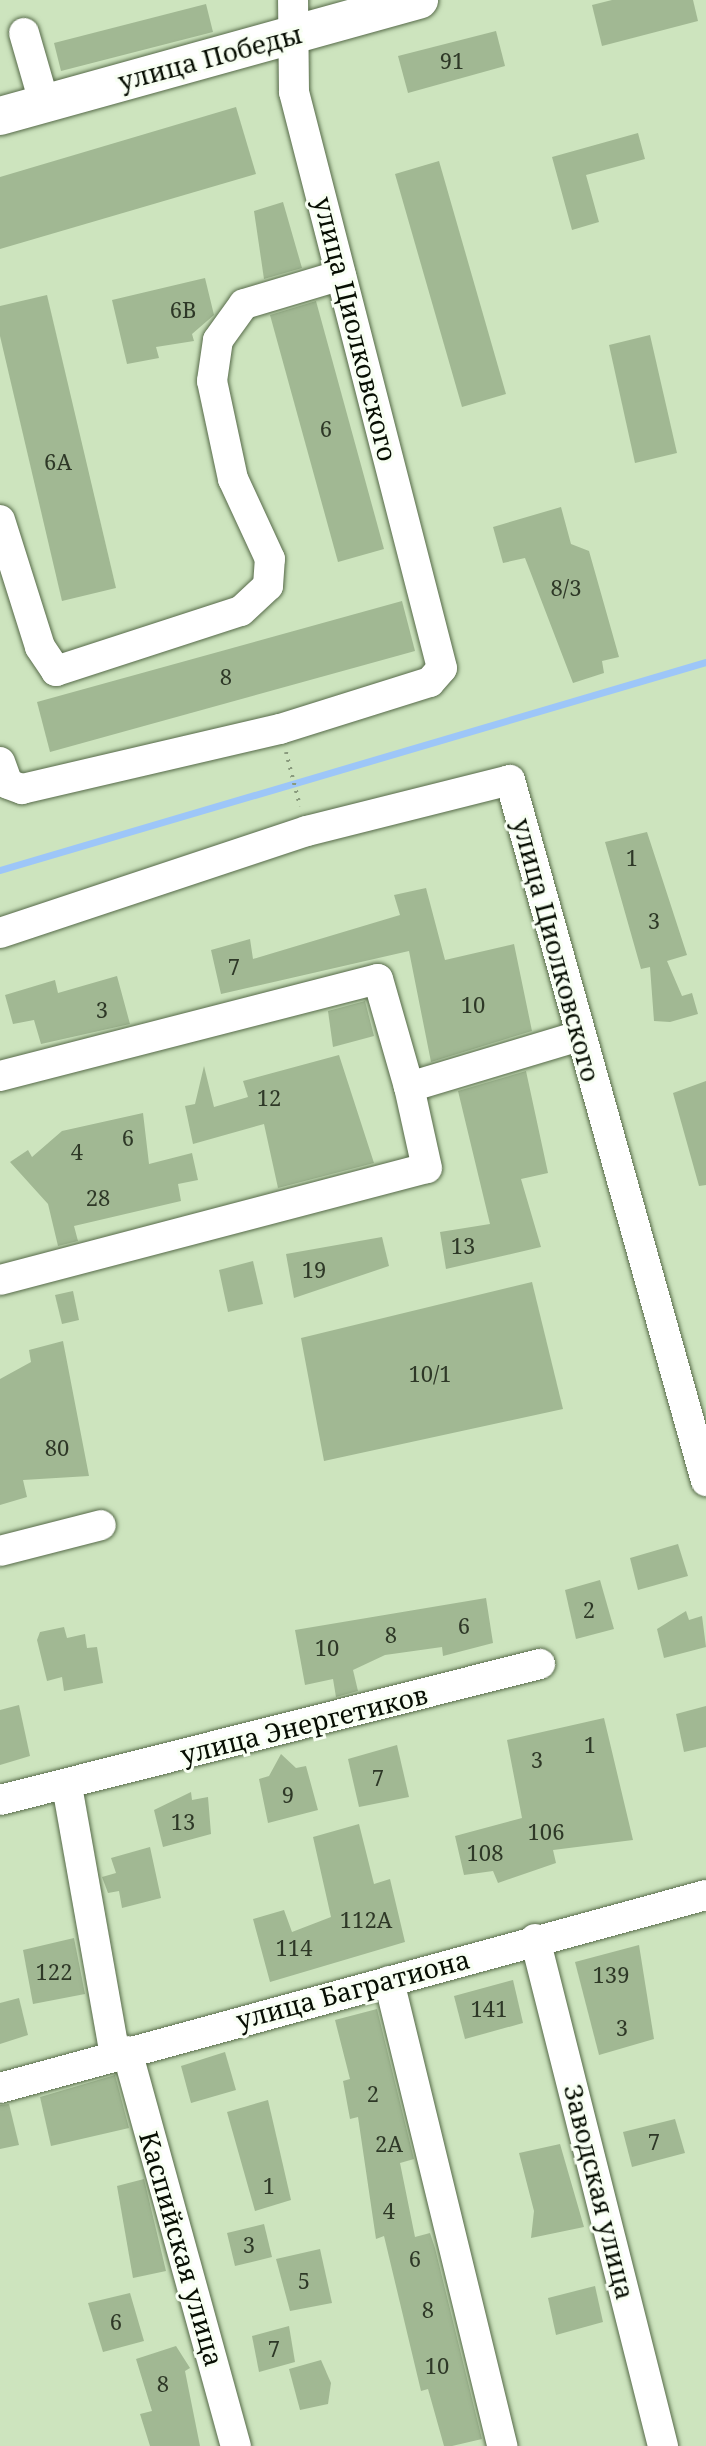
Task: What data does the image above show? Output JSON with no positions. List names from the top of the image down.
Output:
{
  "streets": {
    "main road": ["улица Победы"],
    "street": [
      "улица Циолковского",
      "улица Энергетиков",
      "улица Багратиона",
      "Заводская улица",
      "Каспийская улица"
    ]
  },
  "crossings": [
    ["улица Победы", "улица Циолковского"],
    ["улица Багратиона", "Заводская улица"],
    ["улица Багратиона", "Каспийская улица"]
  ],
  "house_numbers": [
    "91",
    "6В",
    "6",
    "6А",
    "8/3",
    "8",
    "1",
    "3",
    "7",
    "10",
    "3",
    "12",
    "6",
    "4",
    "28",
    "13",
    "19",
    "10/1",
    "80",
    "2",
    "6",
    "8",
    "10",
    "1",
    "3",
    "7",
    "9",
    "13",
    "106",
    "108",
    "112А",
    "114",
    "122",
    "139",
    "141",
    "3",
    "2",
    "7",
    "2А",
    "1",
    "4",
    "3",
    "6",
    "5",
    "8",
    "6",
    "7",
    "10",
    "8"
  ]
}
